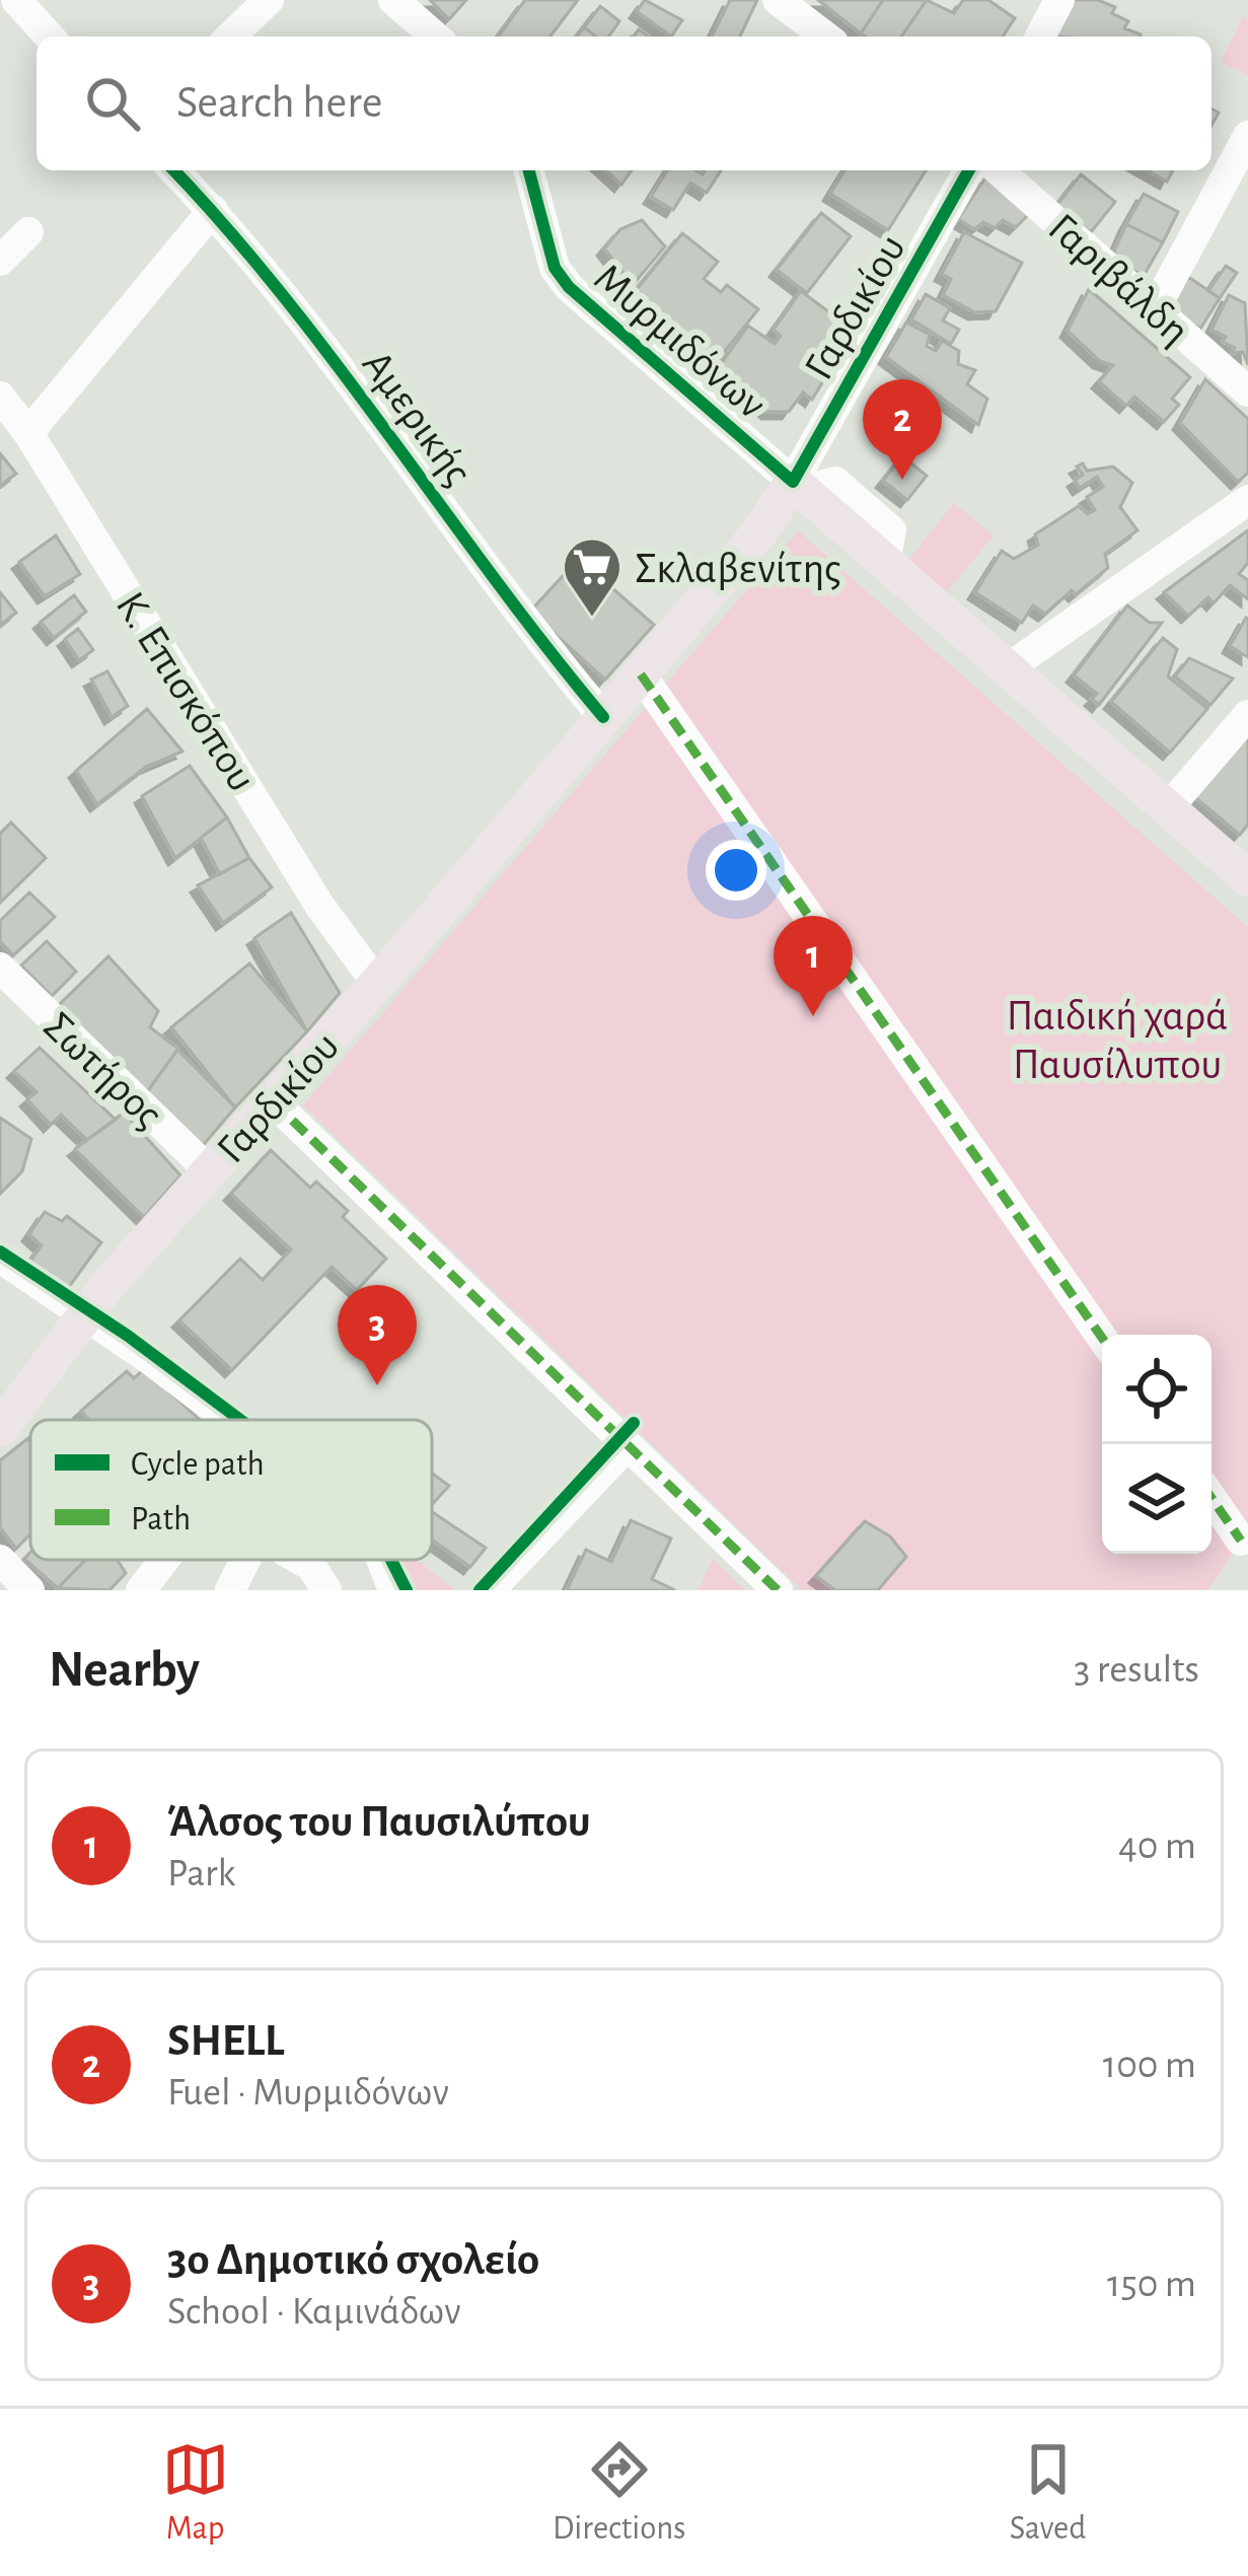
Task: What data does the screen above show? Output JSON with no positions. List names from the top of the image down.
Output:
{
  "streets": {
    "main road": ["Γαρδικίου", "Μυρμιδόνων"],
    "street": [
      "Γαριβάλδη",
      "Αμερικής",
      "Κ. Επισκόπου",
      "Σωτήρος"
    ]
  },
  "crossings": [
    ["Γαρδικίου", "Μυρμιδόνων"],
    ["Γαρδικίου", "Αμερικής"],
    ["Γαρδικίου", "Κ. Επισκόπου"],
    ["Γαρδικίου", "Σωτήρος"]
  ],
  "parks": ["Παιδική χαρά Παυσίλυπου"],
  "places": {
    "supermarket": ["Σκλαβενίτης"]
  },
  "legend": ["Cycle path", "Path"],
  "page": {
    "search": "Search here",
    "pins": ["2", "1", "3"],
    "heading": ["Nearby", "3 results"],
    "list": [
      {
        "mark": "1",
        "name": "Άλσος του Παυσιλύπου",
        "note": "Park",
        "value": "40 m"
      },
      {
        "mark": "2",
        "name": "SHELL",
        "note": "Fuel · Μυρμιδόνων",
        "value": "100 m"
      },
      {
        "mark": "3",
        "name": "3ο Δημοτικό σχολείο",
        "note": "School · Καμινάδων",
        "value": "150 m"
      }
    ],
    "nav": ["Map", "Directions", "Saved"]
  }
}
